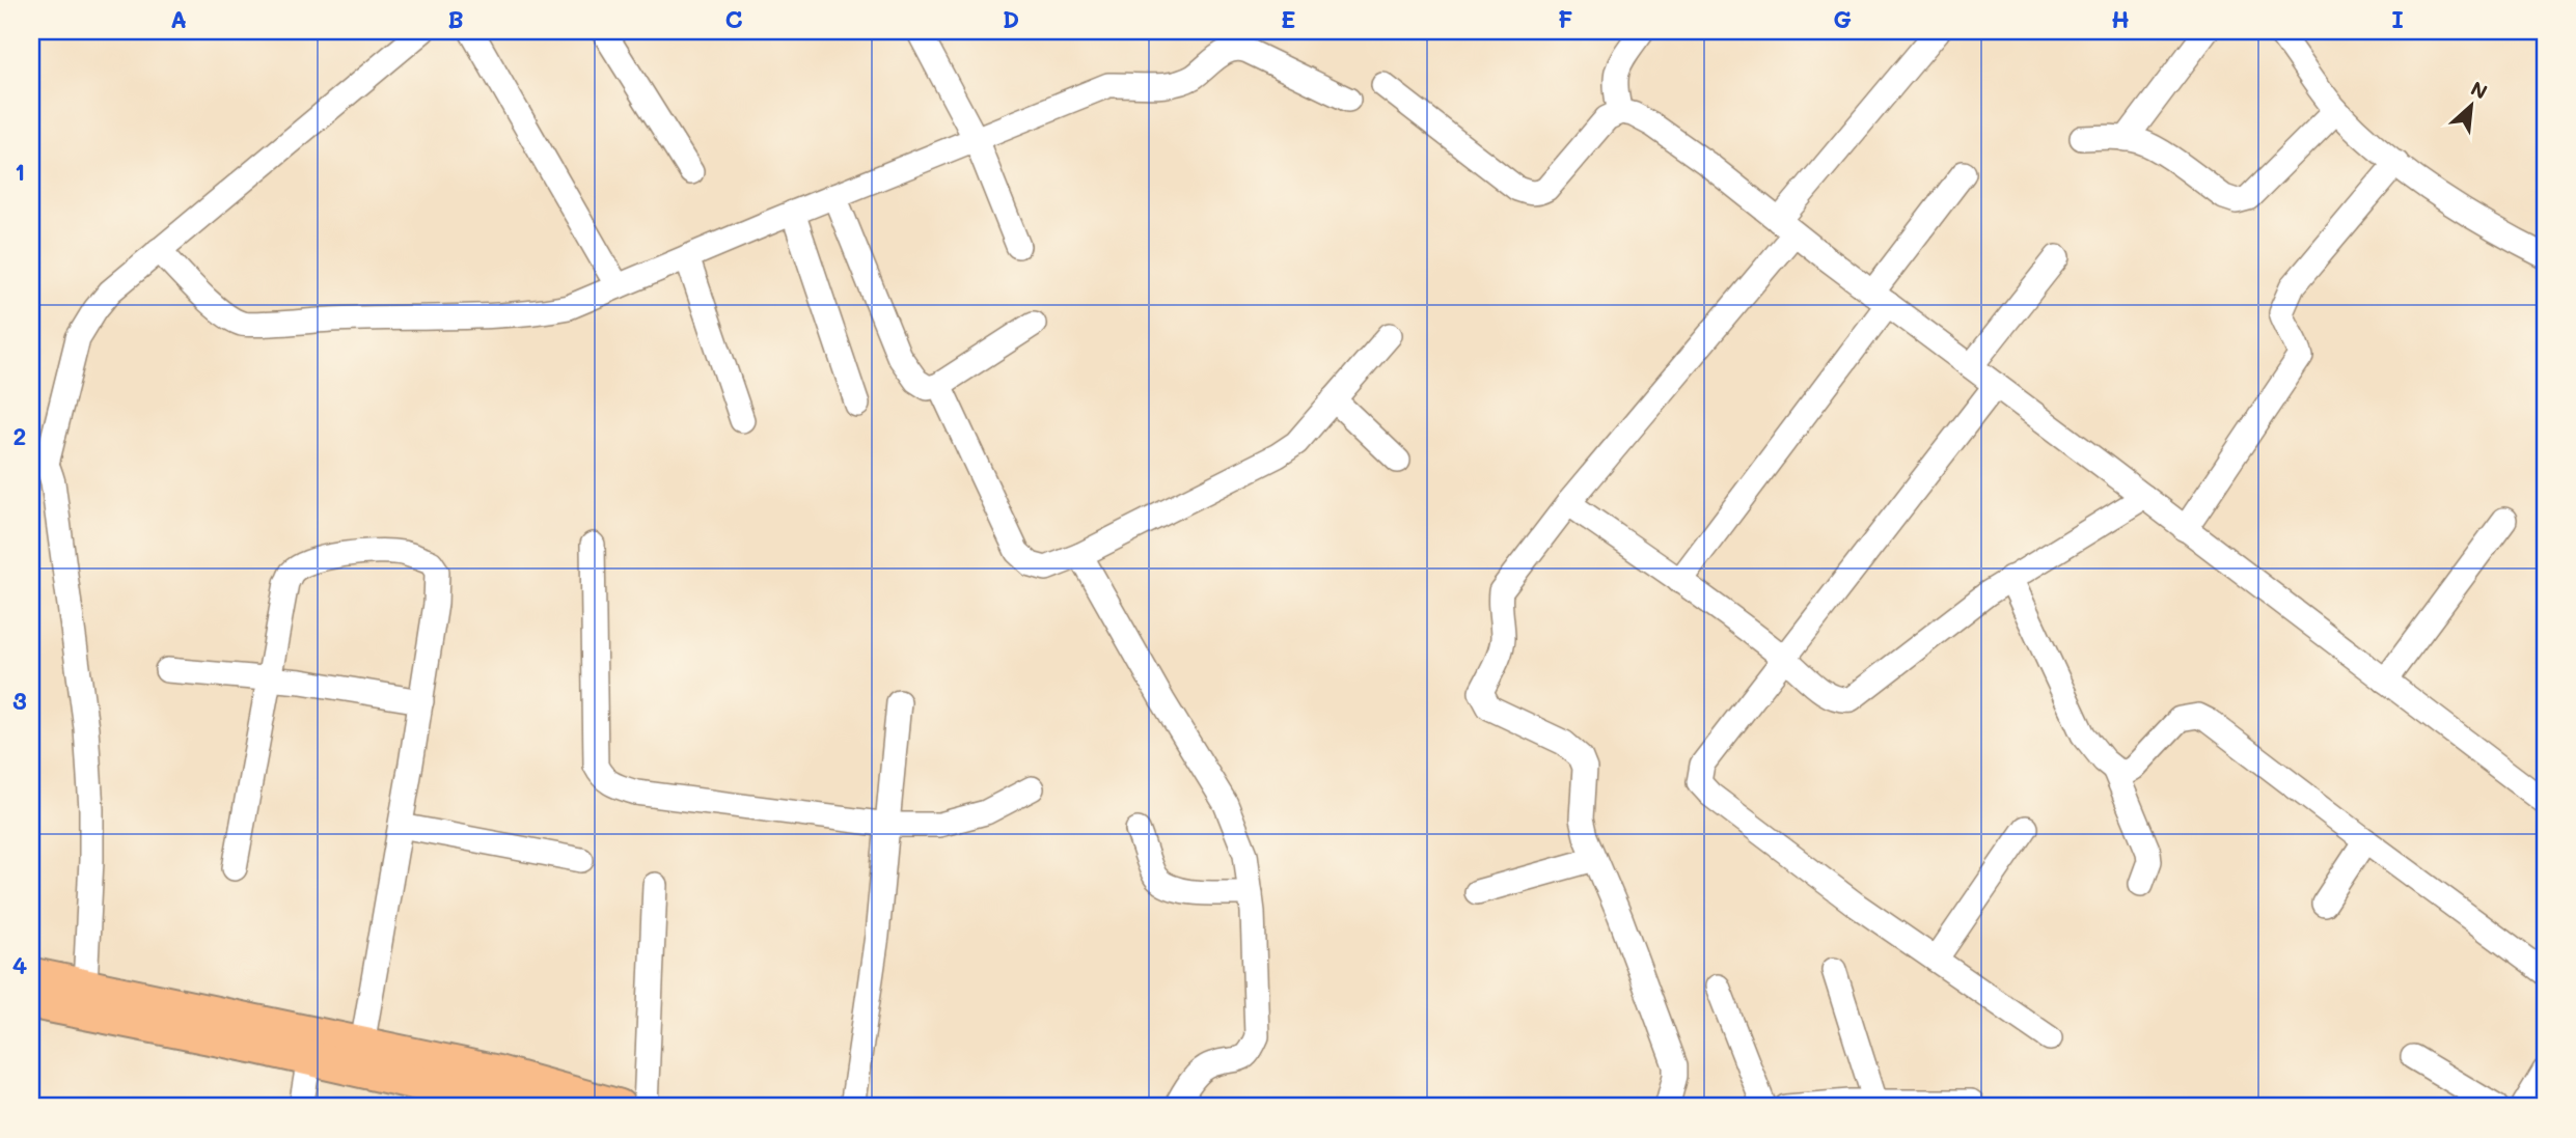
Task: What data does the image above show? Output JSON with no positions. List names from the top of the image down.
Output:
{
  "north": "top right",
  "grid": {
    "columns": [
      "A",
      "B",
      "C",
      "D",
      "E",
      "F",
      "G",
      "H",
      "I"
    ],
    "rows": [
      "1",
      "2",
      "3",
      "4"
    ]
  }
}
